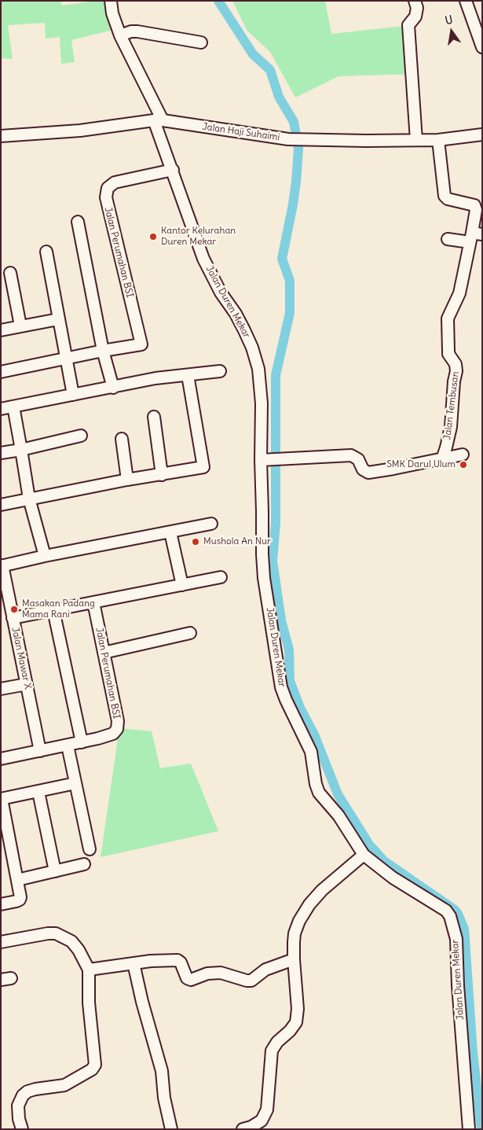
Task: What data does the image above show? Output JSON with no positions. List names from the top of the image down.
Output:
{
  "streets": {
    "street": [
      "Jalan Haji Suhaimi",
      "Jalan Perumahan BSI",
      "Jalan Duren Mekar",
      "Jalan Tembusan",
      "Jalan Mawar X"
    ]
  },
  "crossings": [
    ["Jalan Haji Suhaimi", "Jalan Duren Mekar"],
    ["Jalan Haji Suhaimi", "Jalan Tembusan"],
    ["Jalan Perumahan BSI", "Jalan Duren Mekar"],
    ["Jalan Perumahan BSI", "Jalan Mawar X"]
  ],
  "places": [
    "Kantor Kelurahan Duren Mekar",
    "SMK Darul Ulum",
    "Mushola An Nur",
    "Masakan Padang Mama Rani"
  ],
  "north": "top"
}
